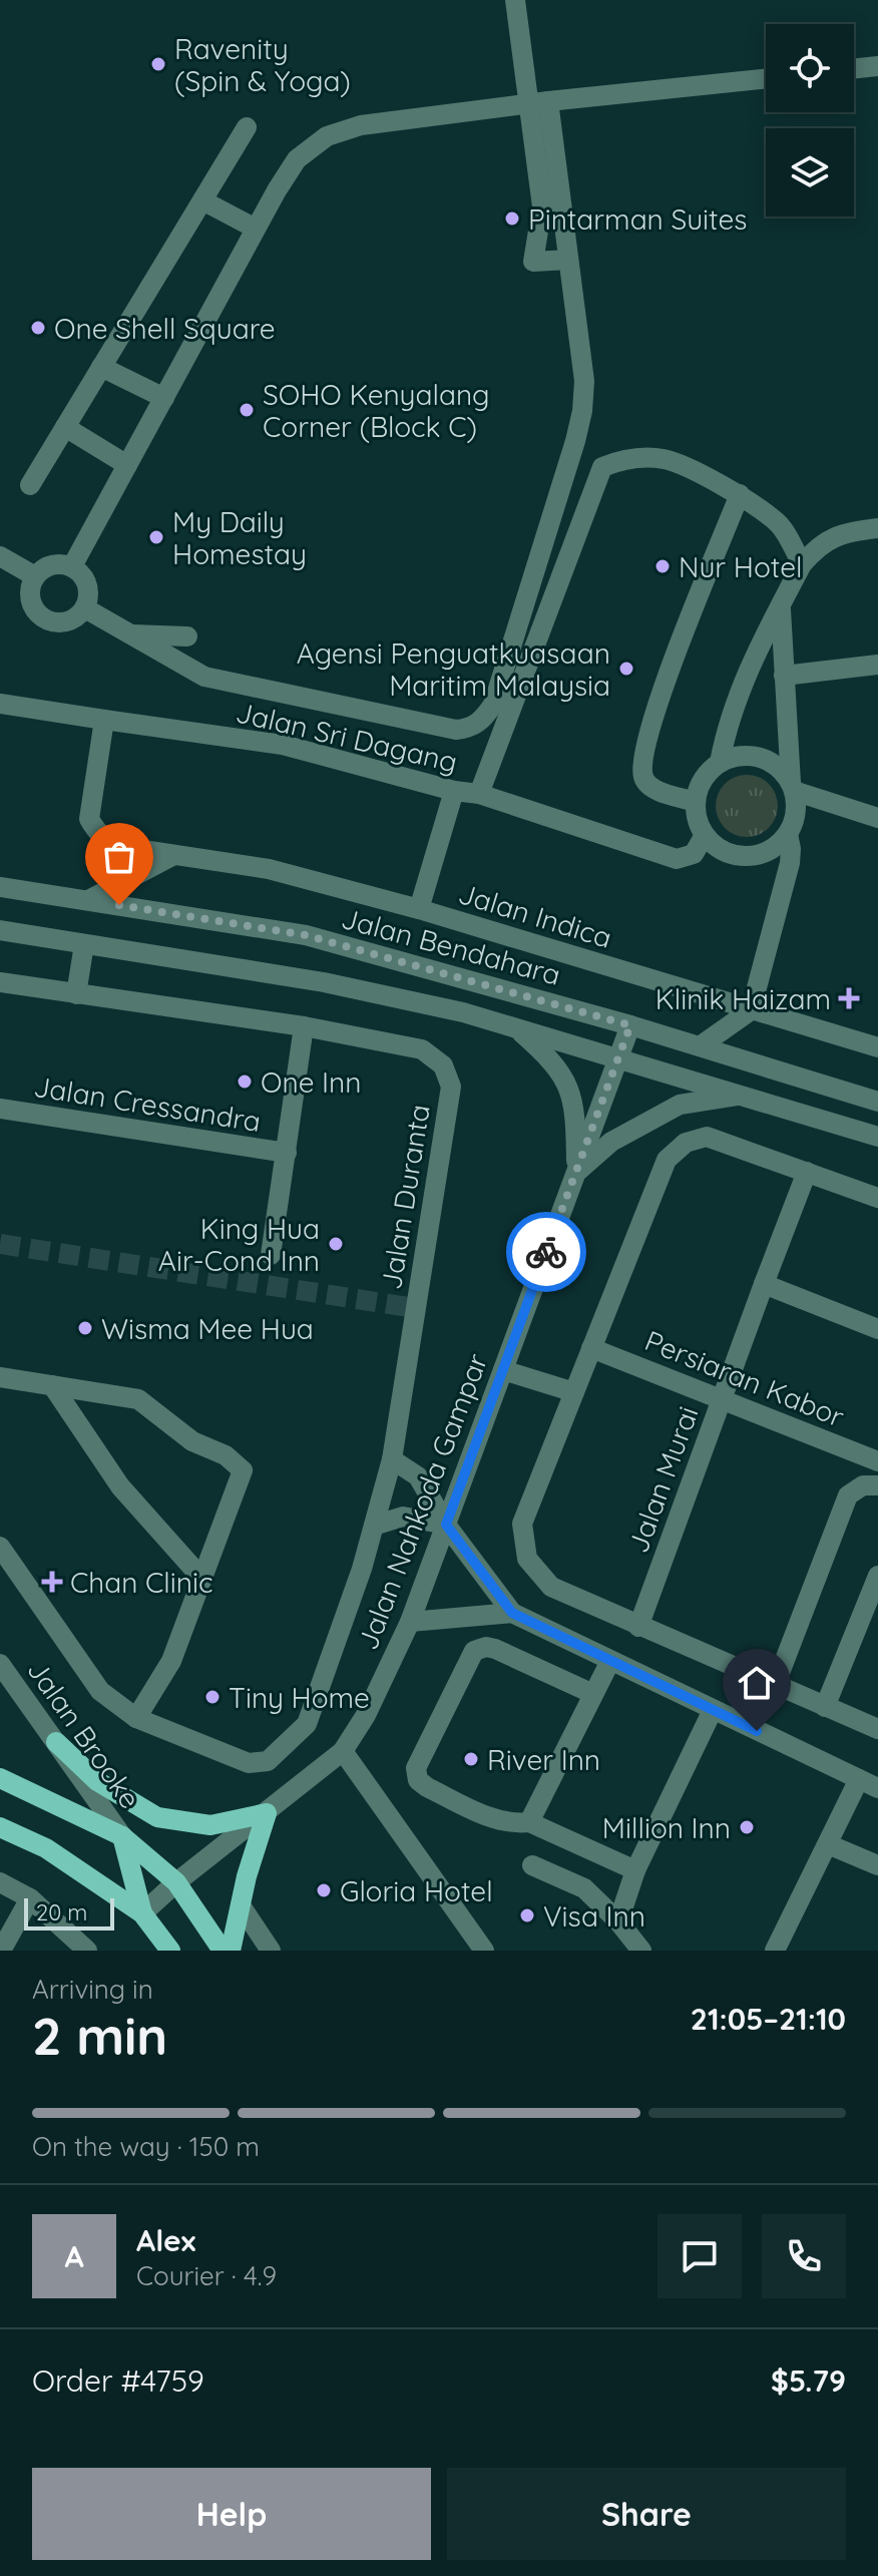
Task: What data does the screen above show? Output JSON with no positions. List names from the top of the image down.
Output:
{
  "streets": {
    "street": [
      "Jalan Sri Dagang",
      "Jalan Indica",
      "Jalan Bendahara",
      "Jalan Cressandra",
      "Jalan Duranta",
      "Persiaran Kabor",
      "Jalan Murai",
      "Jalan Nahkoda Gampar",
      "Jalan Brooke"
    ]
  },
  "crossings": [
    ["Jalan Bendahara", "Jalan Nahkoda Gampar"],
    ["Jalan Cressandra", "Jalan Duranta"],
    ["Persiaran Kabor", "Jalan Murai"]
  ],
  "places": {
    "other": [
      "Ravenity (Spin & Yoga)",
      "Pintarman Suites",
      "One Shell Square",
      "SOHO Kenyalang Corner (Block C)",
      "My Daily Homestay",
      "Nur Hotel",
      "Agensi Penguatkuasaan Maritim Malaysia",
      "One Inn",
      "King Hua Air-Cond Inn",
      "Wisma Mee Hua",
      "Tiny Home",
      "River Inn",
      "Million Inn",
      "Gloria Hotel",
      "Visa Inn"
    ],
    "health": ["Klinik Haizam", "Chan Clinic"]
  },
  "scale_bar": "20 m",
  "page": {
    "scale": "20 m",
    "heading": ["2 min", "Arriving in", "21:05–21:10"],
    "panel": [
      "Alex",
      "Courier · 4.9",
      "Order #4759",
      "$5.79"
    ],
    "bar": "On the way · 150 m",
    "round": "A",
    "buttons": ["Help", "Share"]
  }
}
